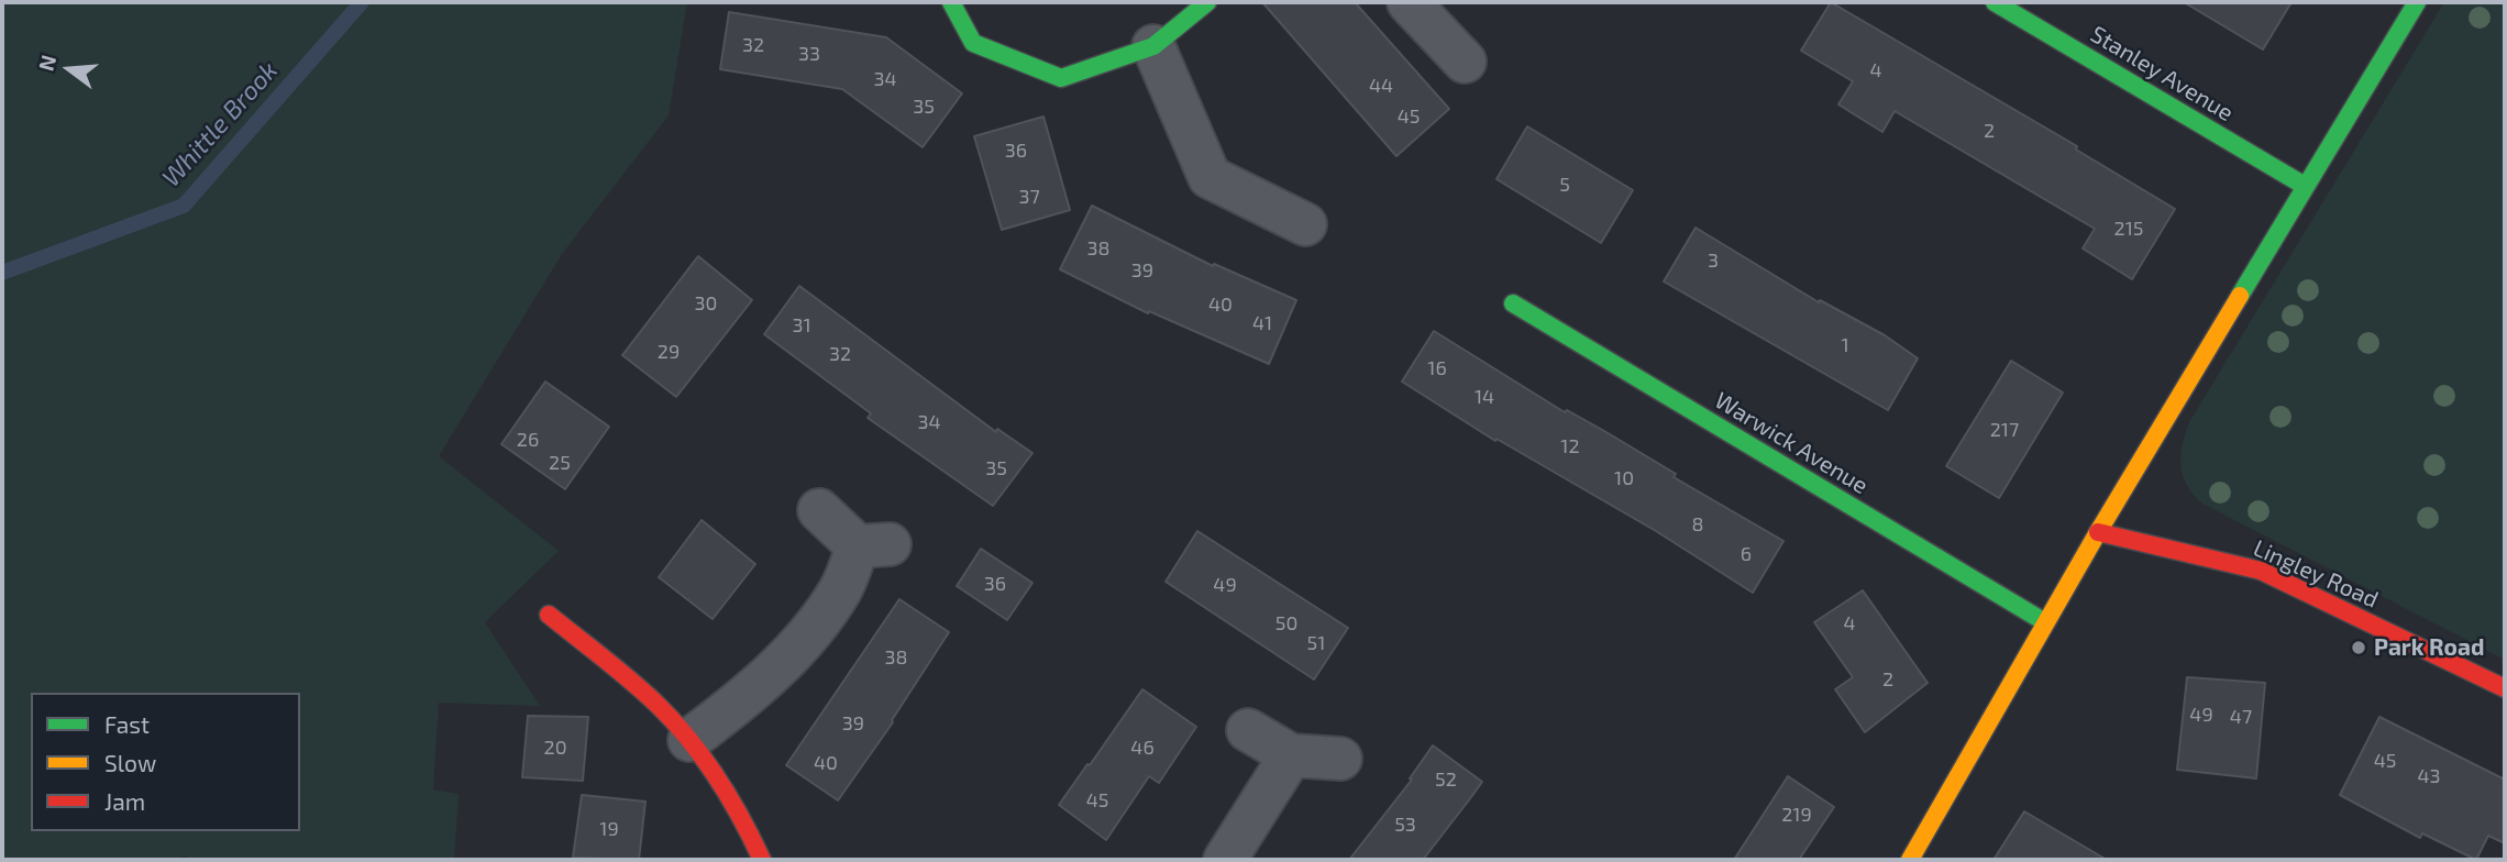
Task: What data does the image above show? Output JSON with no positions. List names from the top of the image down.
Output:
{
  "streets": {
    "street": ["Stanley Avenue", "Warwick Avenue", "Lingley Road"]
  },
  "water": ["Whittle Brook"],
  "places": ["Park Road"],
  "house_numbers": [
    "32",
    "33",
    "4",
    "34",
    "44",
    "35",
    "45",
    "2",
    "36",
    "5",
    "37",
    "215",
    "38",
    "3",
    "39",
    "30",
    "40",
    "41",
    "31",
    "1",
    "29",
    "32",
    "16",
    "14",
    "34",
    "217",
    "26",
    "12",
    "25",
    "35",
    "10",
    "8",
    "6",
    "36",
    "49",
    "50",
    "4",
    "51",
    "38",
    "2",
    "49",
    "47",
    "39",
    "20",
    "46",
    "45",
    "40",
    "43",
    "52",
    "45",
    "219",
    "53",
    "19"
  ],
  "legend": ["Fast", "Slow", "Jam"],
  "north": "left"
}
